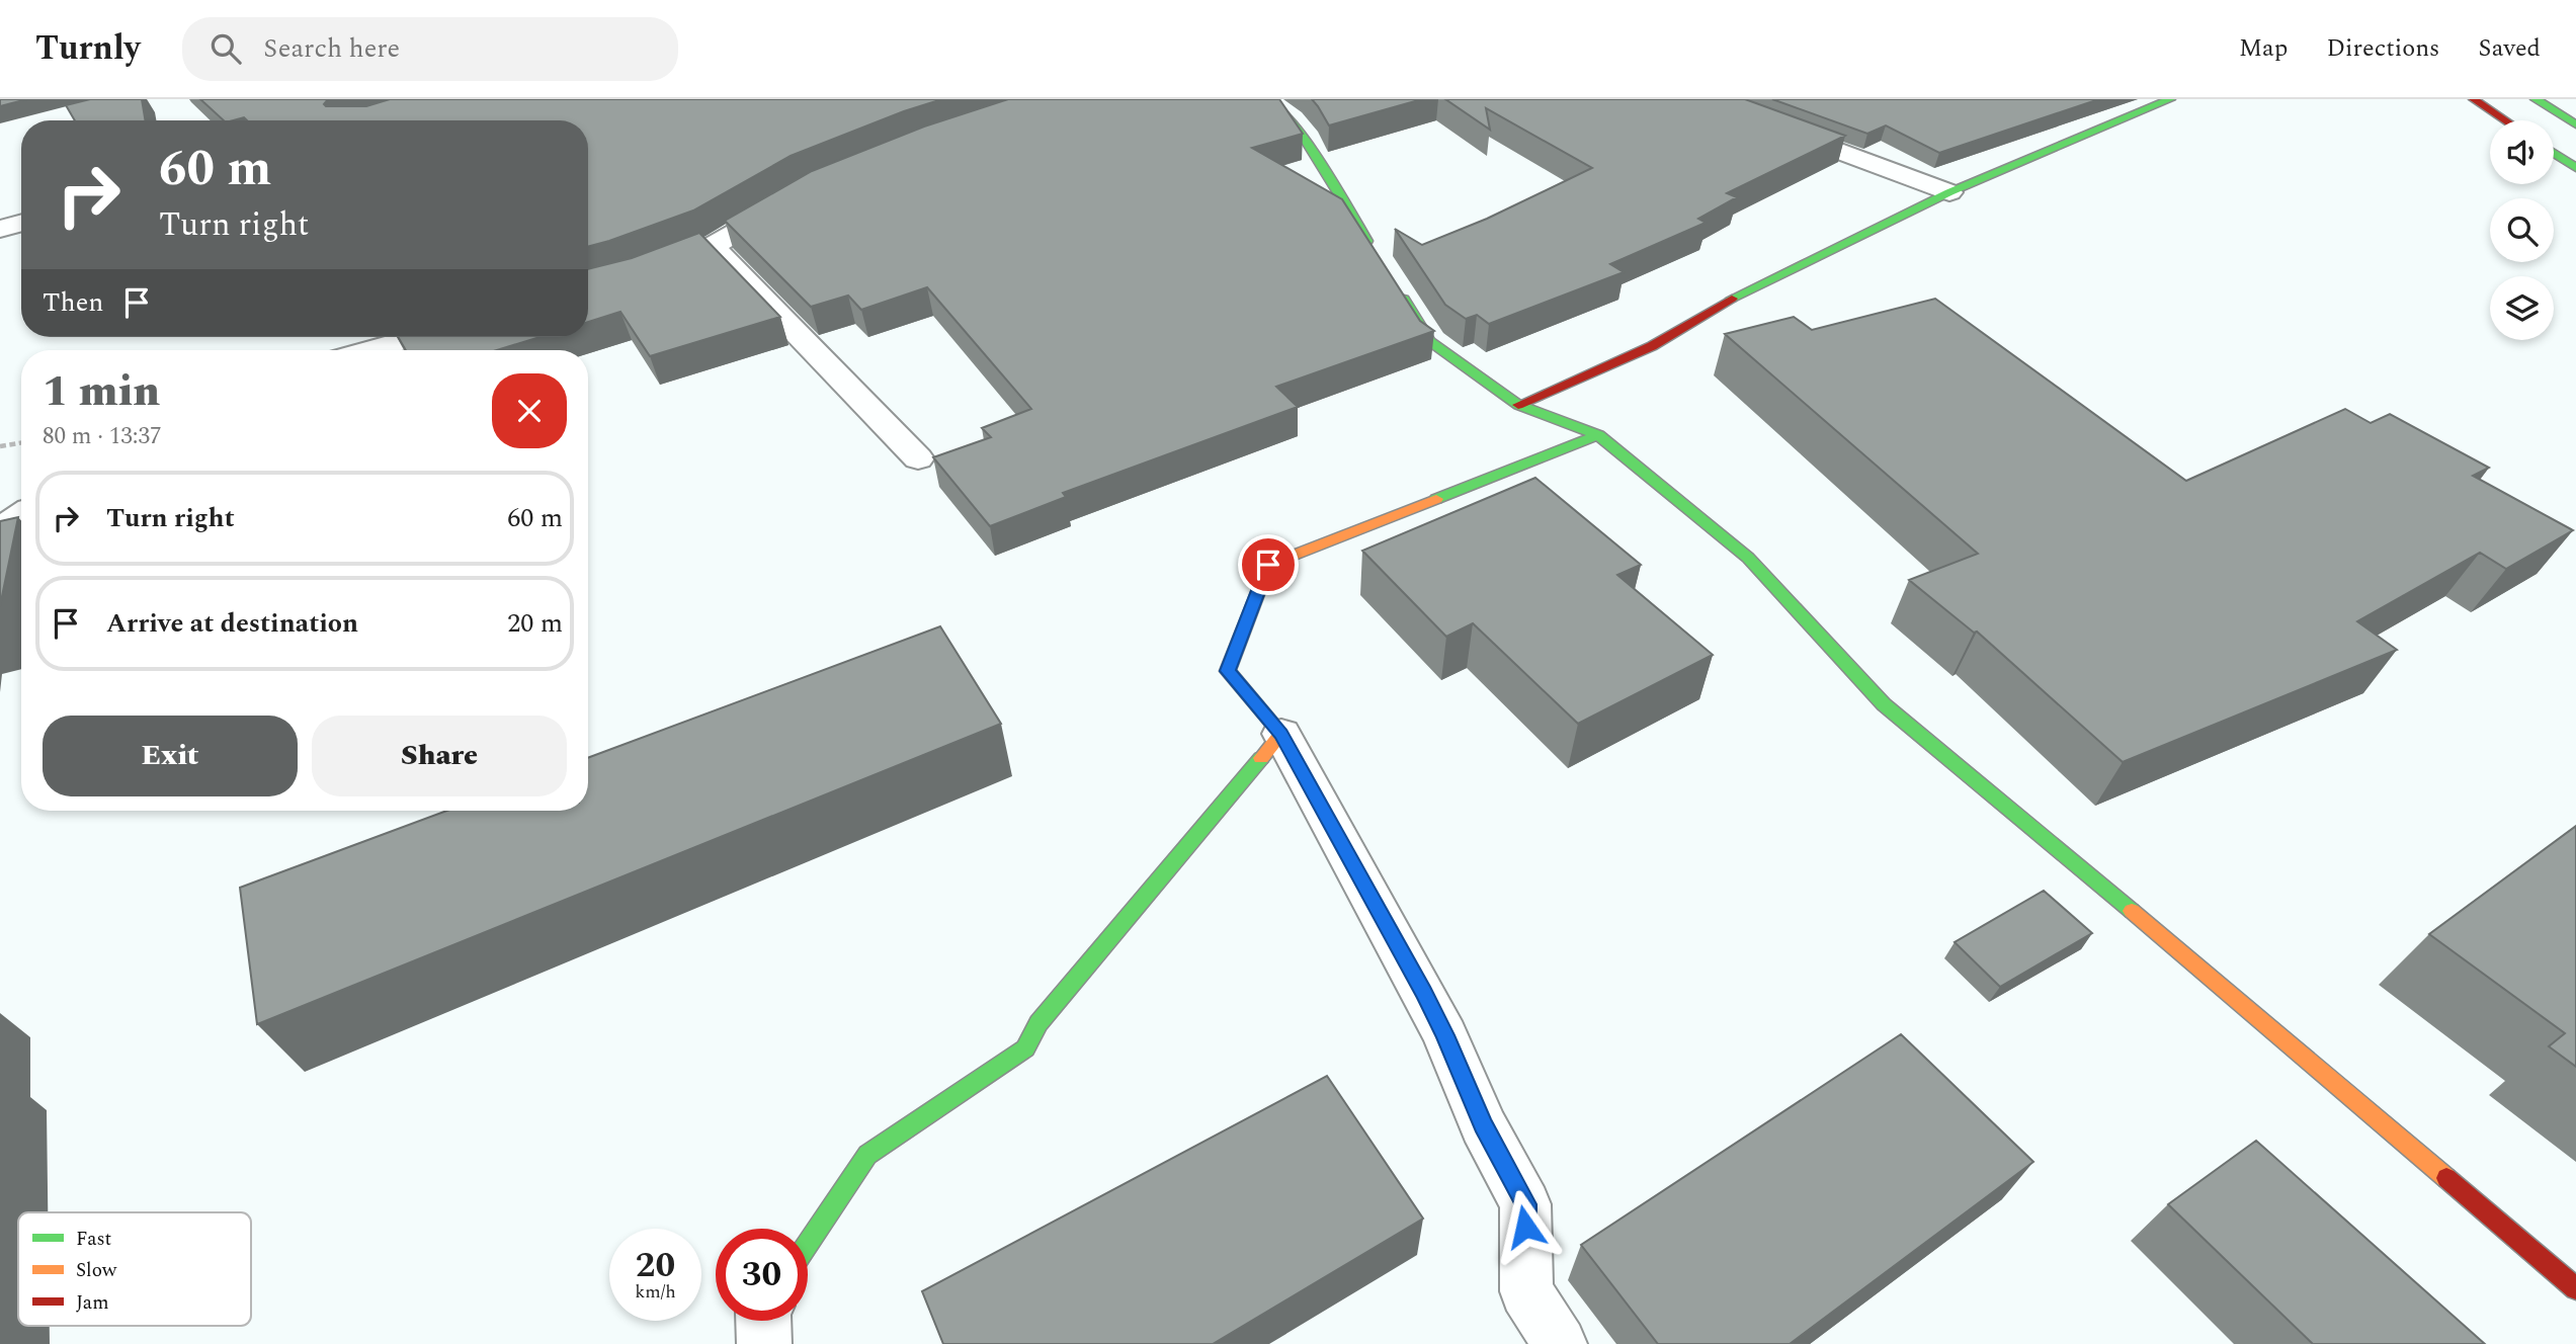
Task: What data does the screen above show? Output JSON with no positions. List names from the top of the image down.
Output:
{
  "legend": ["Fast", "Slow", "Jam"],
  "page": {
    "header": "Turnly",
    "search": "Search here",
    "nav": ["Map", "Directions", "Saved"],
    "turn": ["60 m", "Turn right"],
    "then": "Then",
    "heading": ["1 min", "80 m · 13:37"],
    "list": [
      {
        "name": "Turn right",
        "value": "60 m"
      },
      {
        "name": "Arrive at destination",
        "value": "20 m"
      }
    ],
    "buttons": ["Exit", "Share"],
    "speed": "20 km/h",
    "limit": "30"
  }
}
